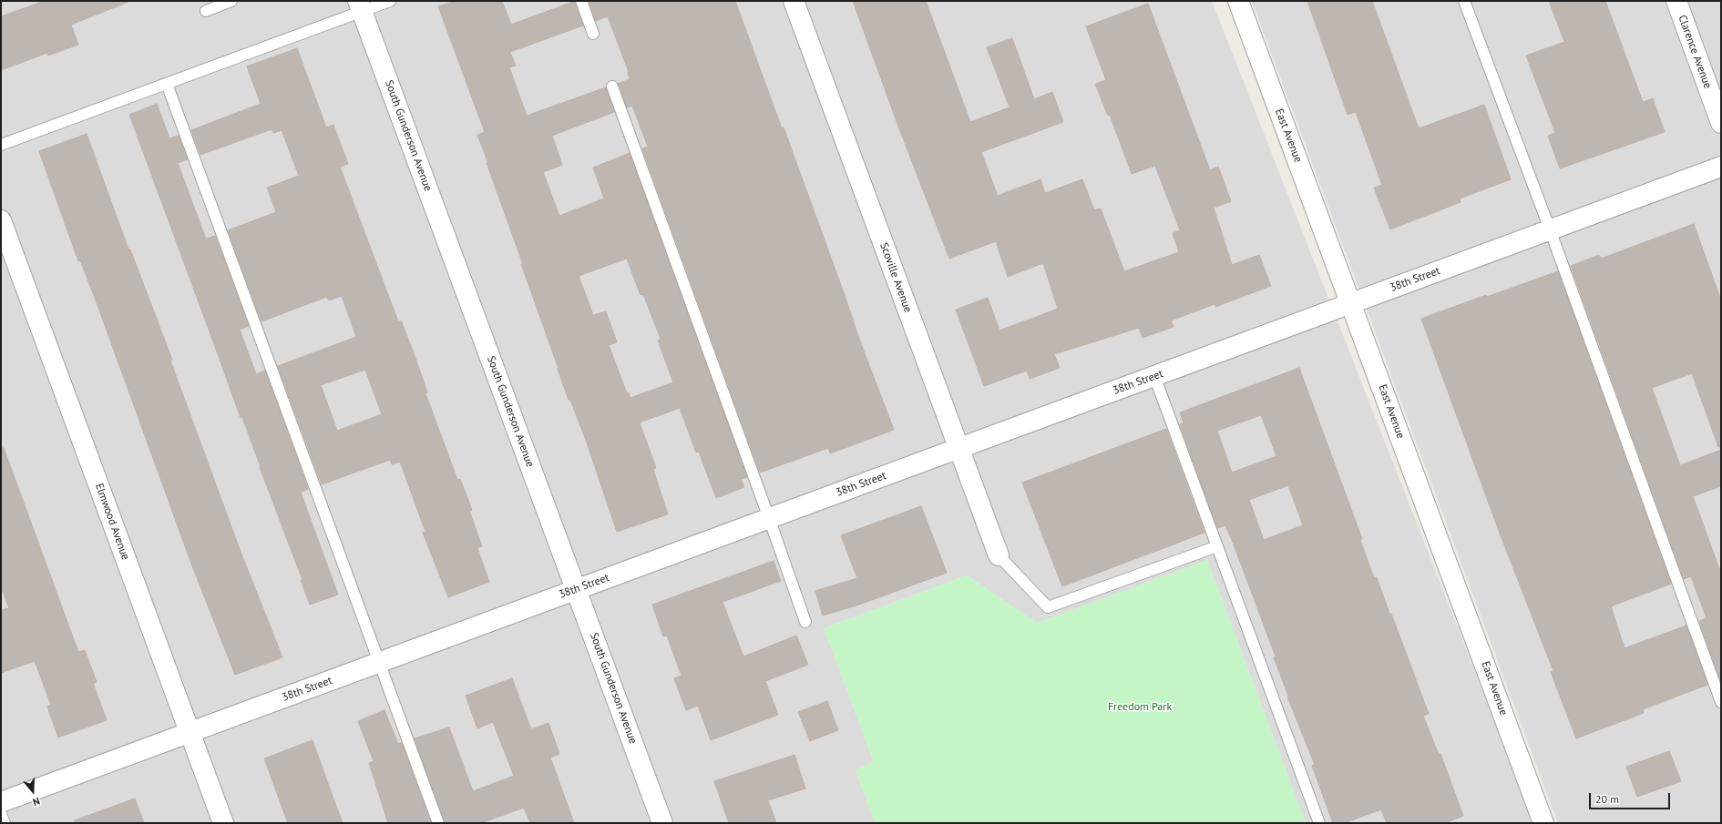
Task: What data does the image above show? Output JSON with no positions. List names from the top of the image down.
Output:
{
  "streets": {
    "street": [
      "Clarence Avenue",
      "South Gunderson Avenue",
      "East Avenue",
      "Scoville Avenue",
      "38th Street",
      "Elmwood Avenue"
    ]
  },
  "crossings": [
    ["South Gunderson Avenue", "38th Street"],
    ["East Avenue", "38th Street"],
    ["Scoville Avenue", "38th Street"],
    ["38th Street", "Elmwood Avenue"]
  ],
  "parks": ["Freedom Park"],
  "scale_bar": "20 m",
  "north": "bottom"
}
